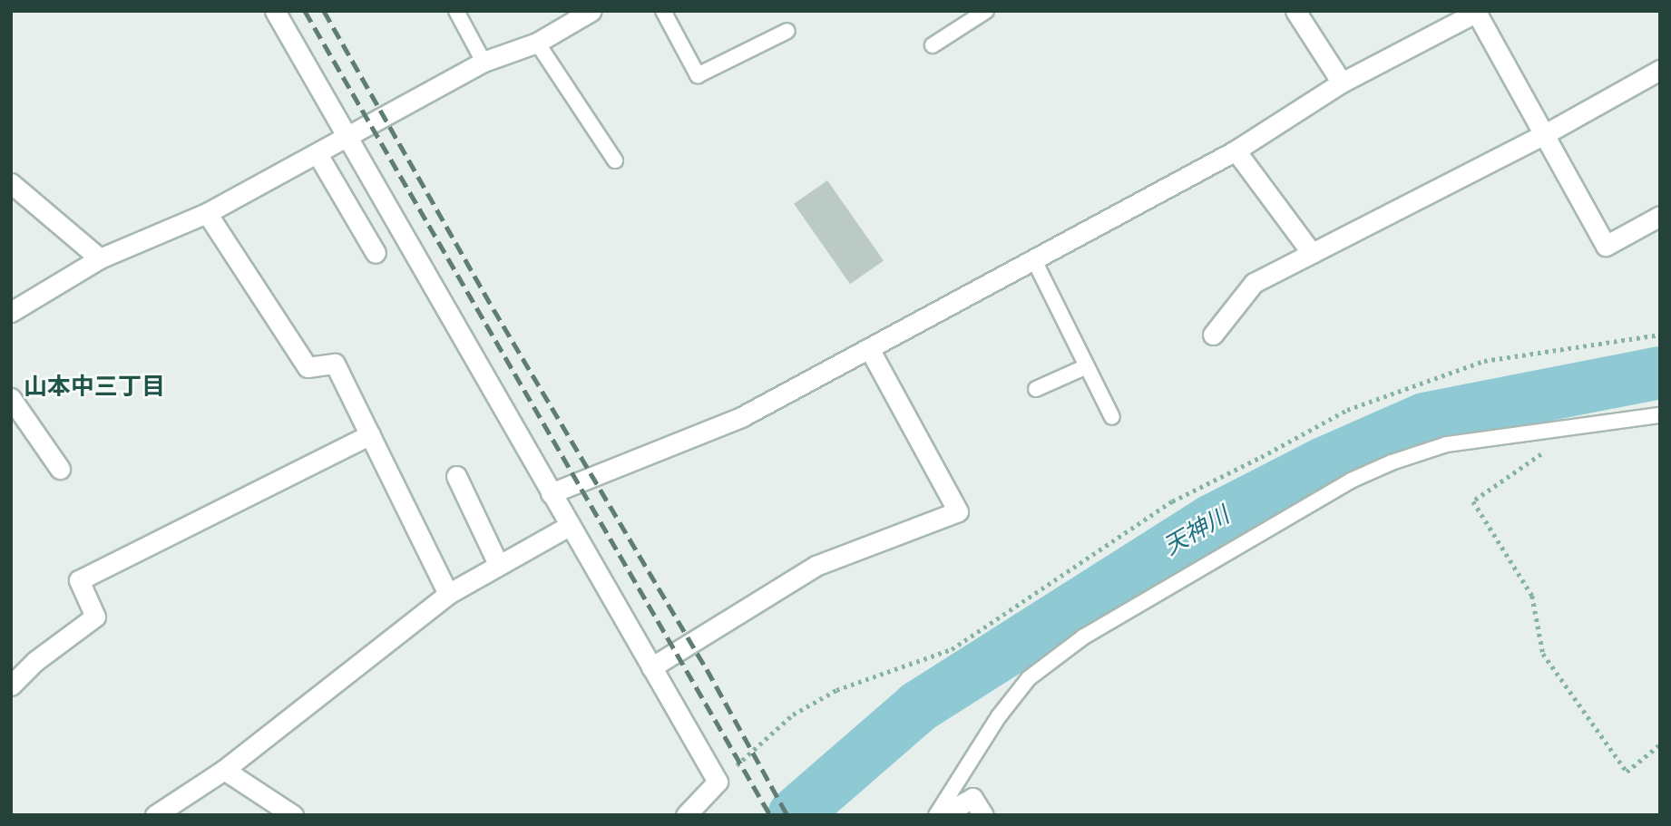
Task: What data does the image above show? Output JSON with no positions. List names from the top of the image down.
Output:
{
  "districts": ["山本中三丁目"],
  "water": ["天神川"]
}
